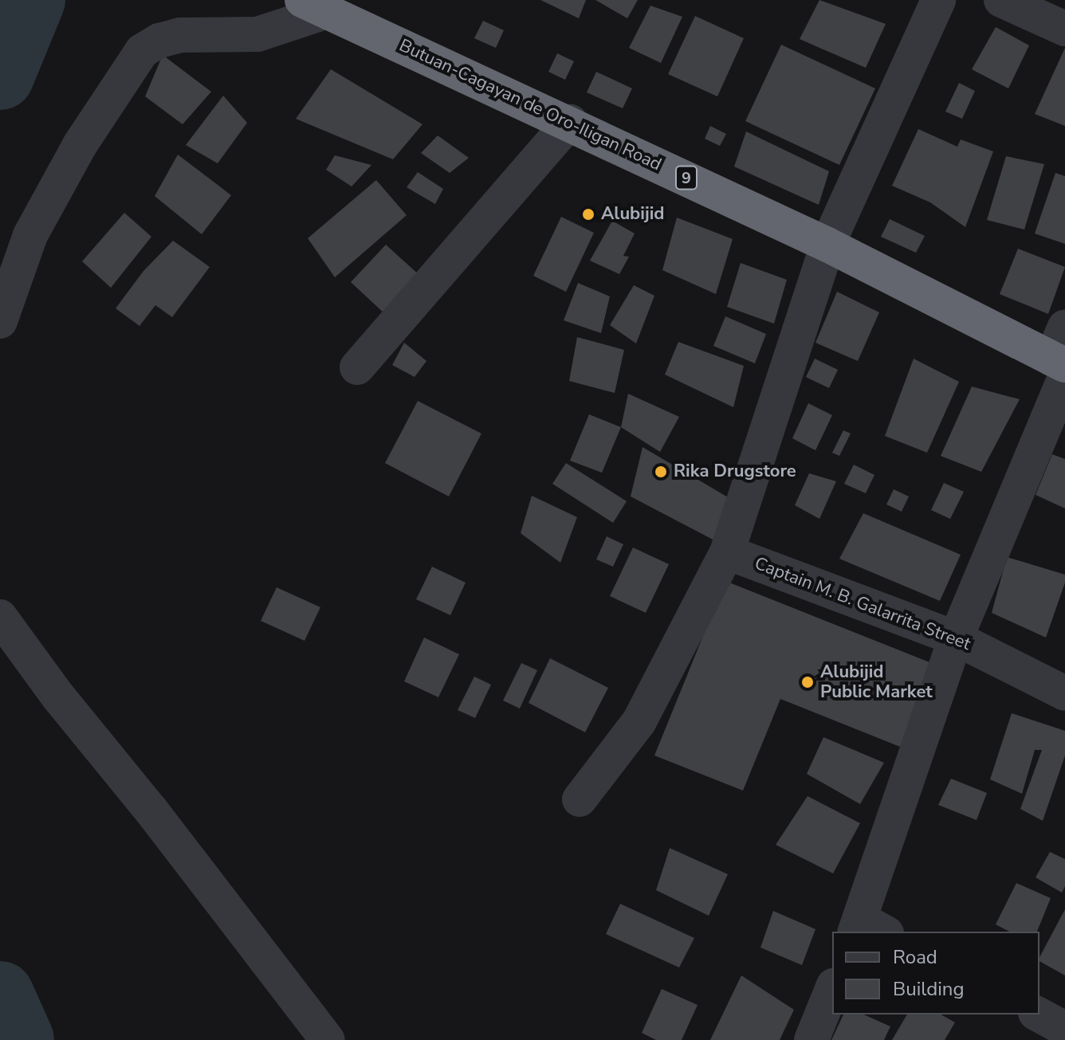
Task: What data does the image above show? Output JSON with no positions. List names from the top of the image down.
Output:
{
  "streets": {
    "highway": ["Butuan-Cagayan de Oro-Iligan Road", "9"],
    "street": ["Captain M. B. Galarrita Street"]
  },
  "places": ["Alubijid", "Rika Drugstore", "Alubijid Public Market"],
  "legend": ["Road", "Building"]
}
